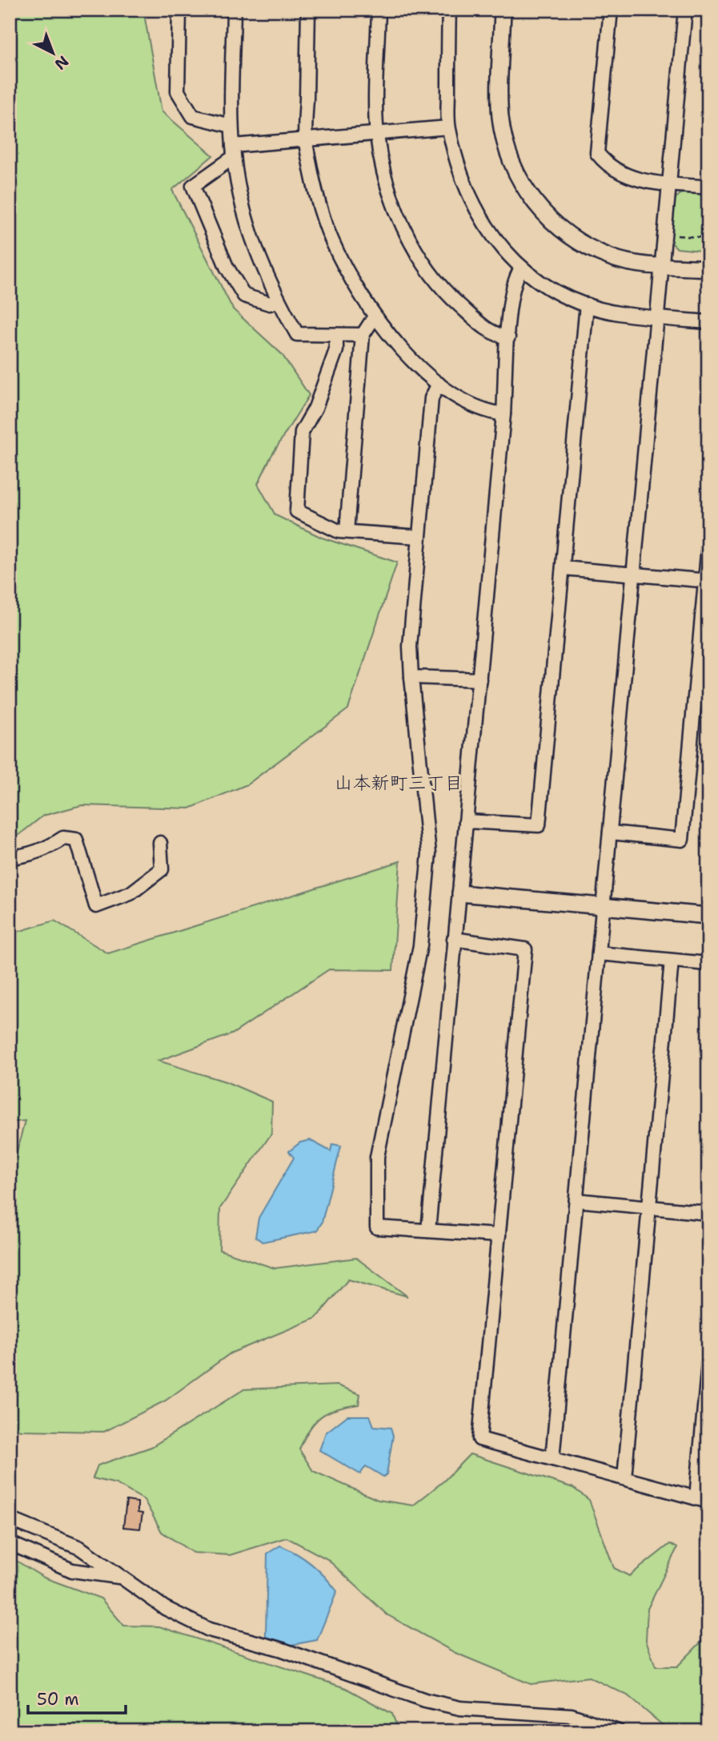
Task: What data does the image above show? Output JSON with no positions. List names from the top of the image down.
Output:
{
  "districts": ["山本新町三丁目"],
  "scale_bar": "50 m",
  "north": "bottom right"
}
